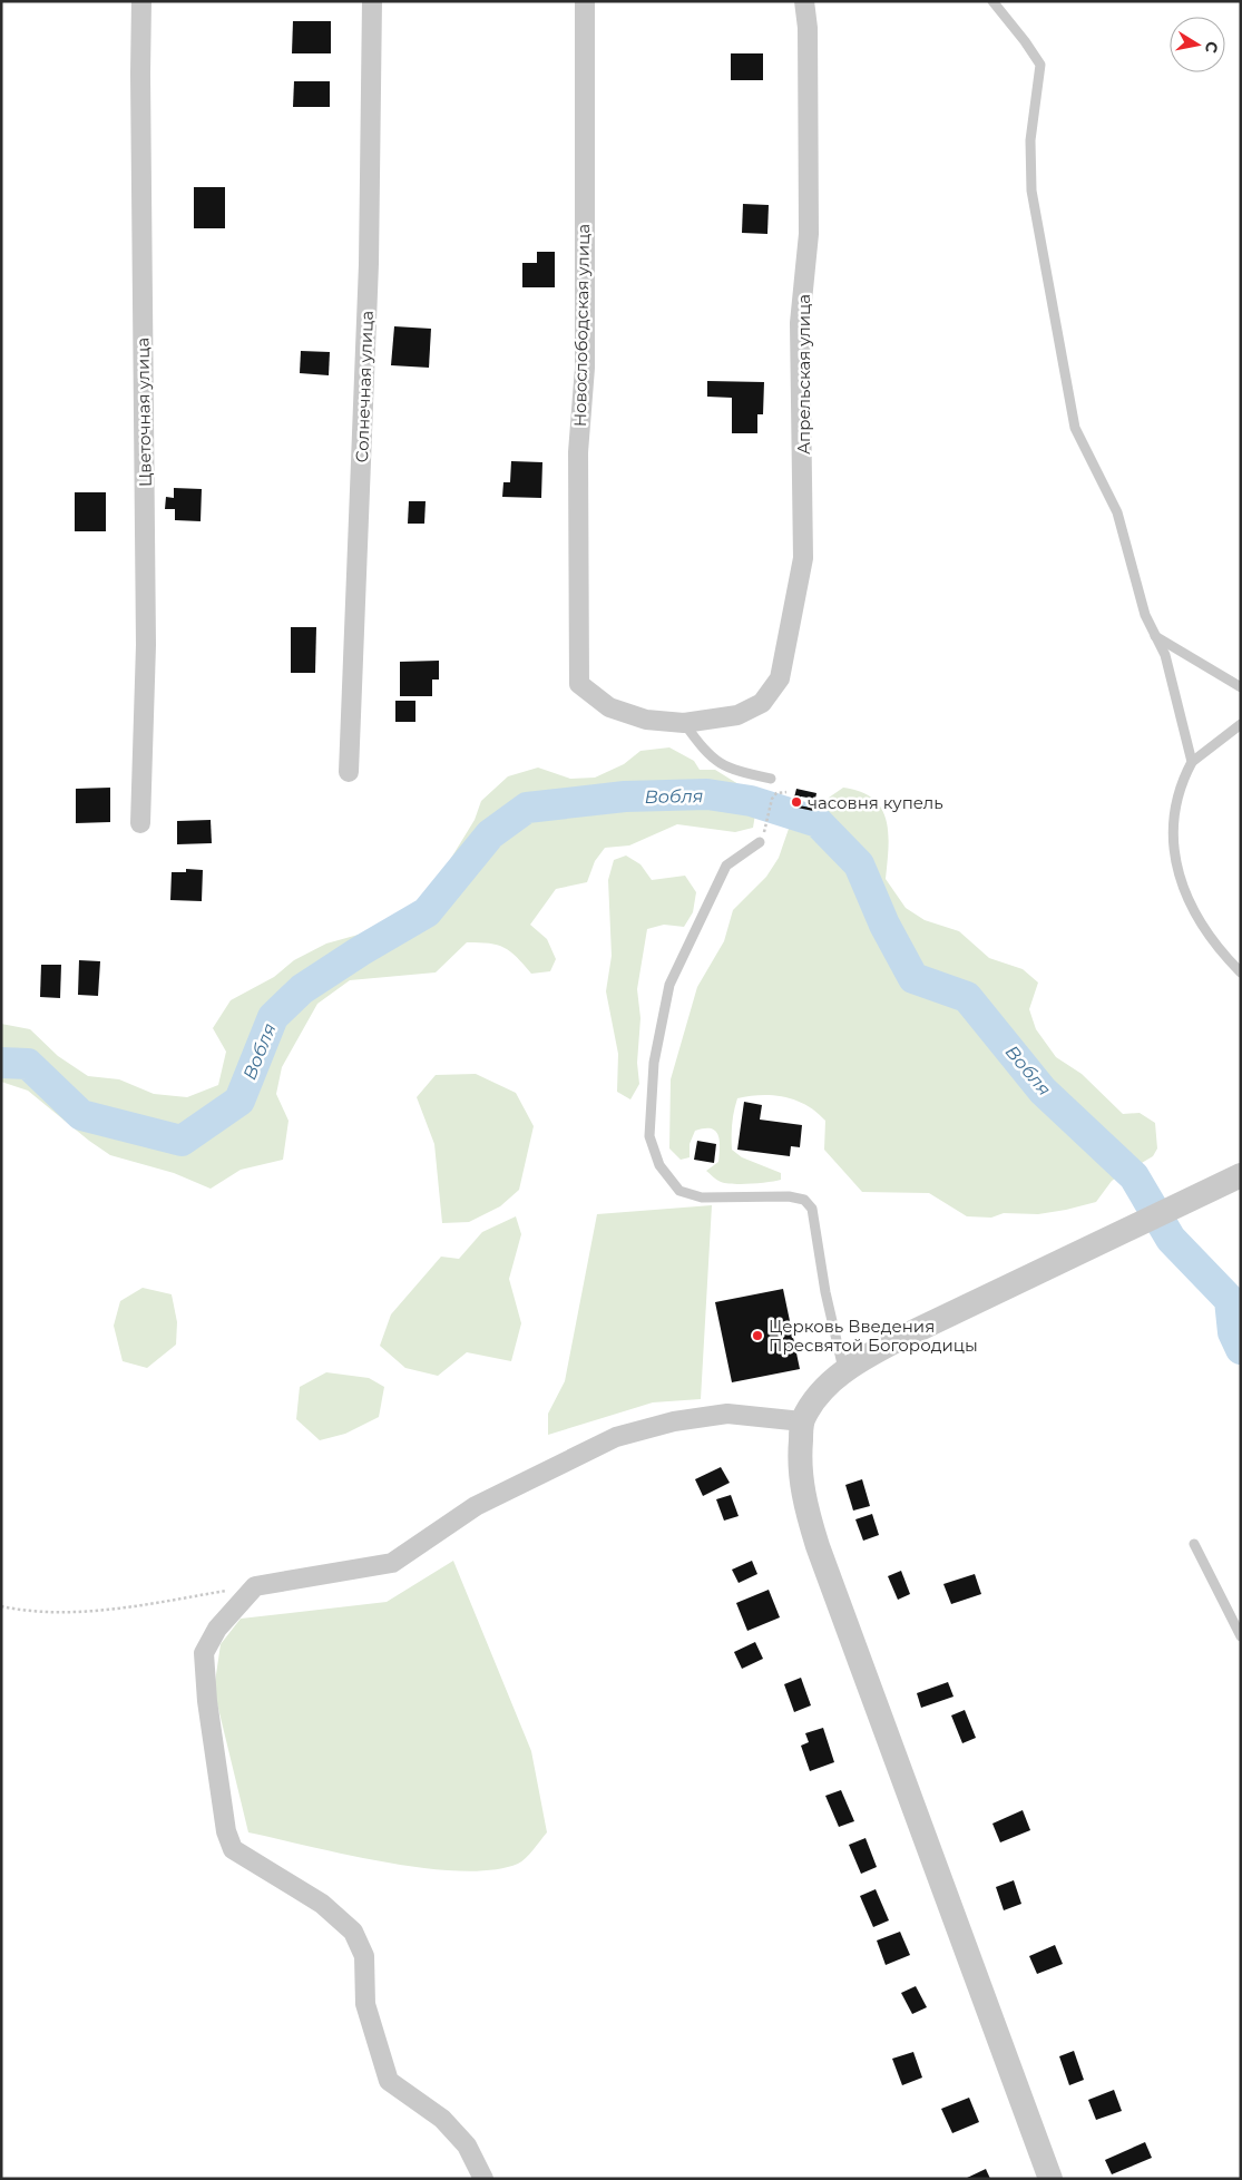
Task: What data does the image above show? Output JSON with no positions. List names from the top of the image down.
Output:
{
  "streets": {
    "street": [
      "Новослободская улица",
      "Апрельская улица",
      "Солнечная улица",
      "Цветочная улица"
    ]
  },
  "crossings": [
    ["Новослободская улица", "Апрельская улица"]
  ],
  "water": ["Вобля"],
  "places": ["часовня купель", "Церковь Введения Пресвятой Богородицы"],
  "north": "right"
}
